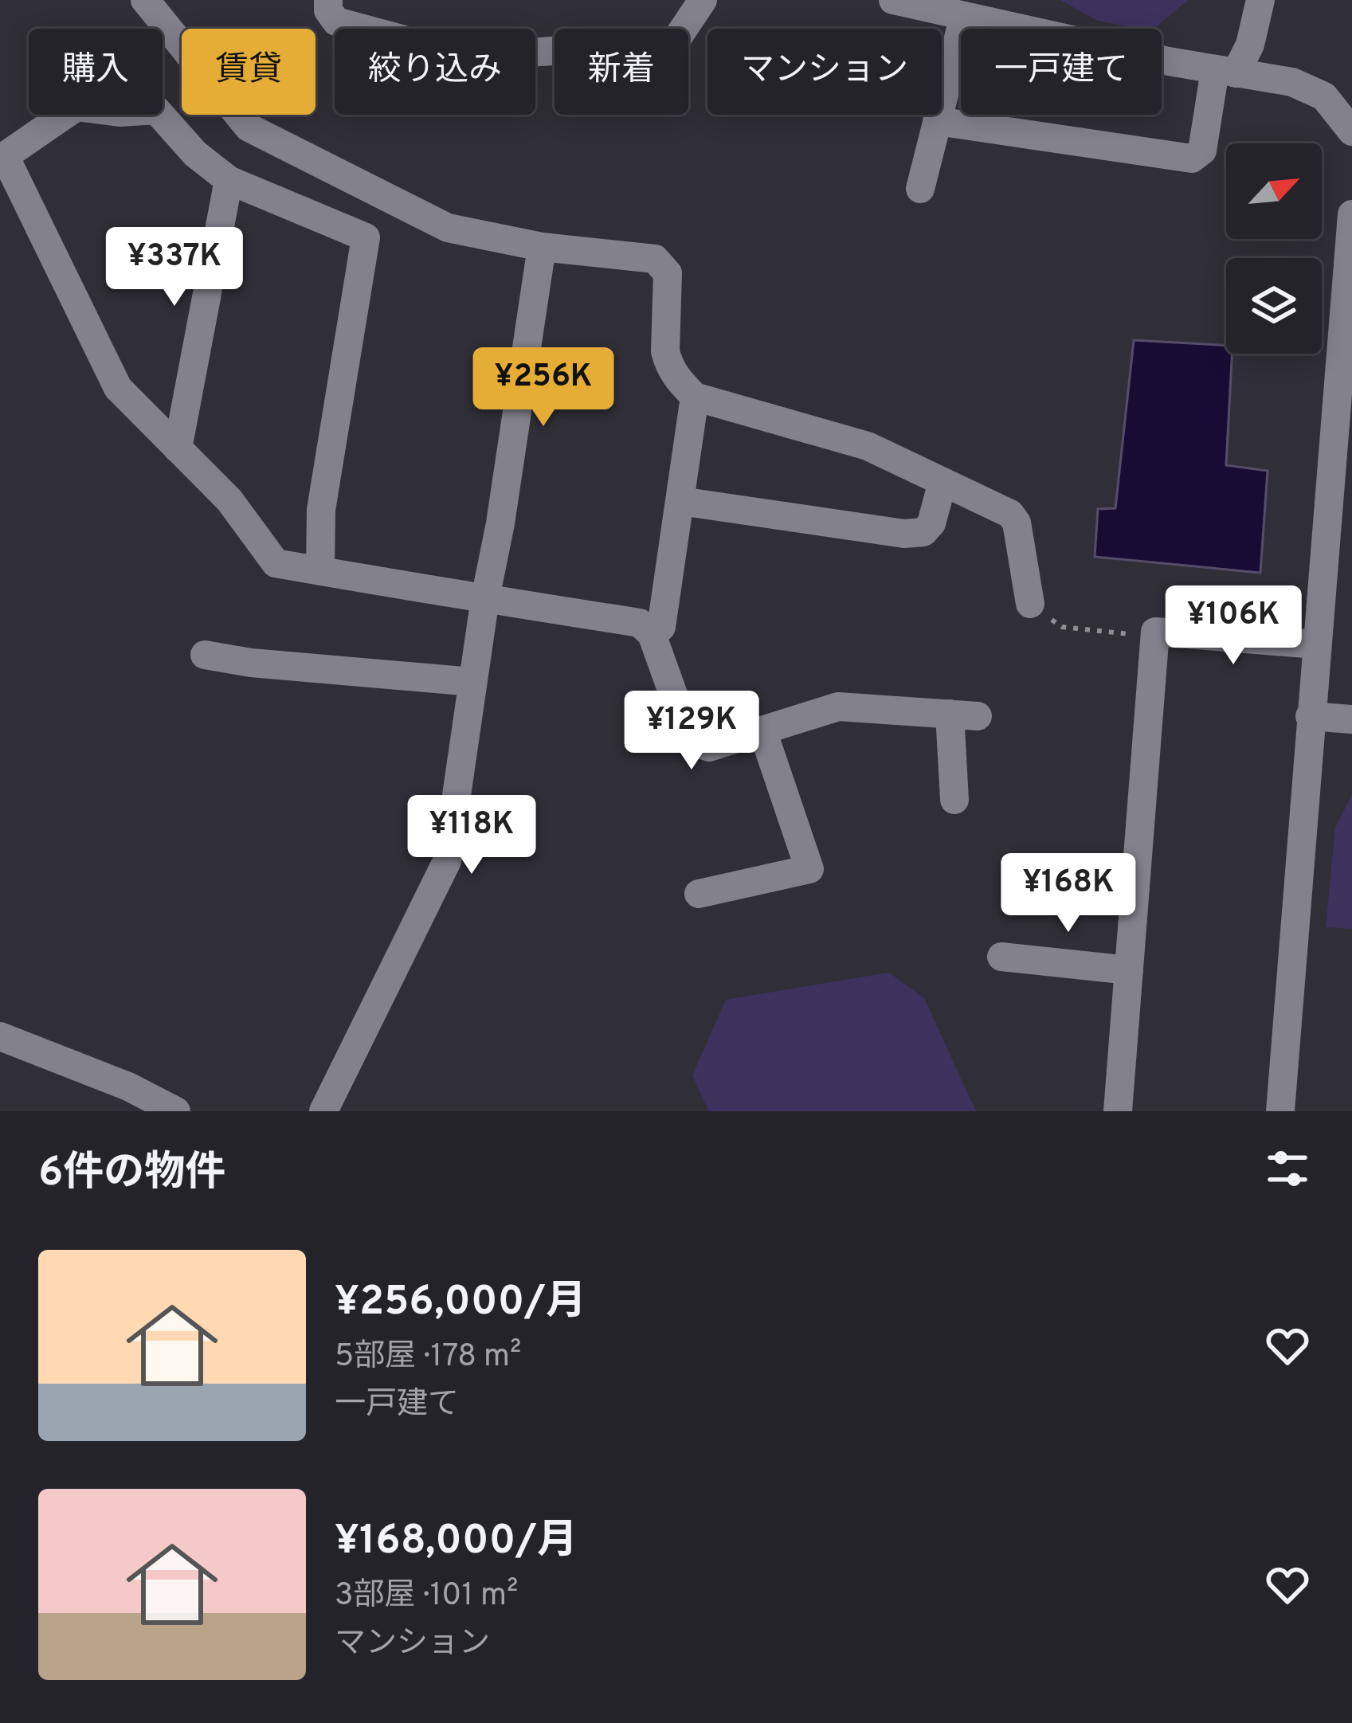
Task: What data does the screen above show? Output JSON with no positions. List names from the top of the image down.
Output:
{
  "north": "top right",
  "page": {
    "chip": [
      "購入",
      "賃貸",
      "絞り込み",
      "新着",
      "マンション",
      "一戸建て"
    ],
    "price": [
      "¥337K",
      "¥256K",
      "¥106K",
      "¥129K",
      "¥118K",
      "¥168K"
    ],
    "heading": "6件の物件",
    "list": [
      {
        "name": "¥256,000/月",
        "note": "5部屋 · 178 m² · 一戸建て"
      },
      {
        "name": "¥168,000/月",
        "note": "3部屋 · 101 m² · マンション"
      }
    ]
  }
}
